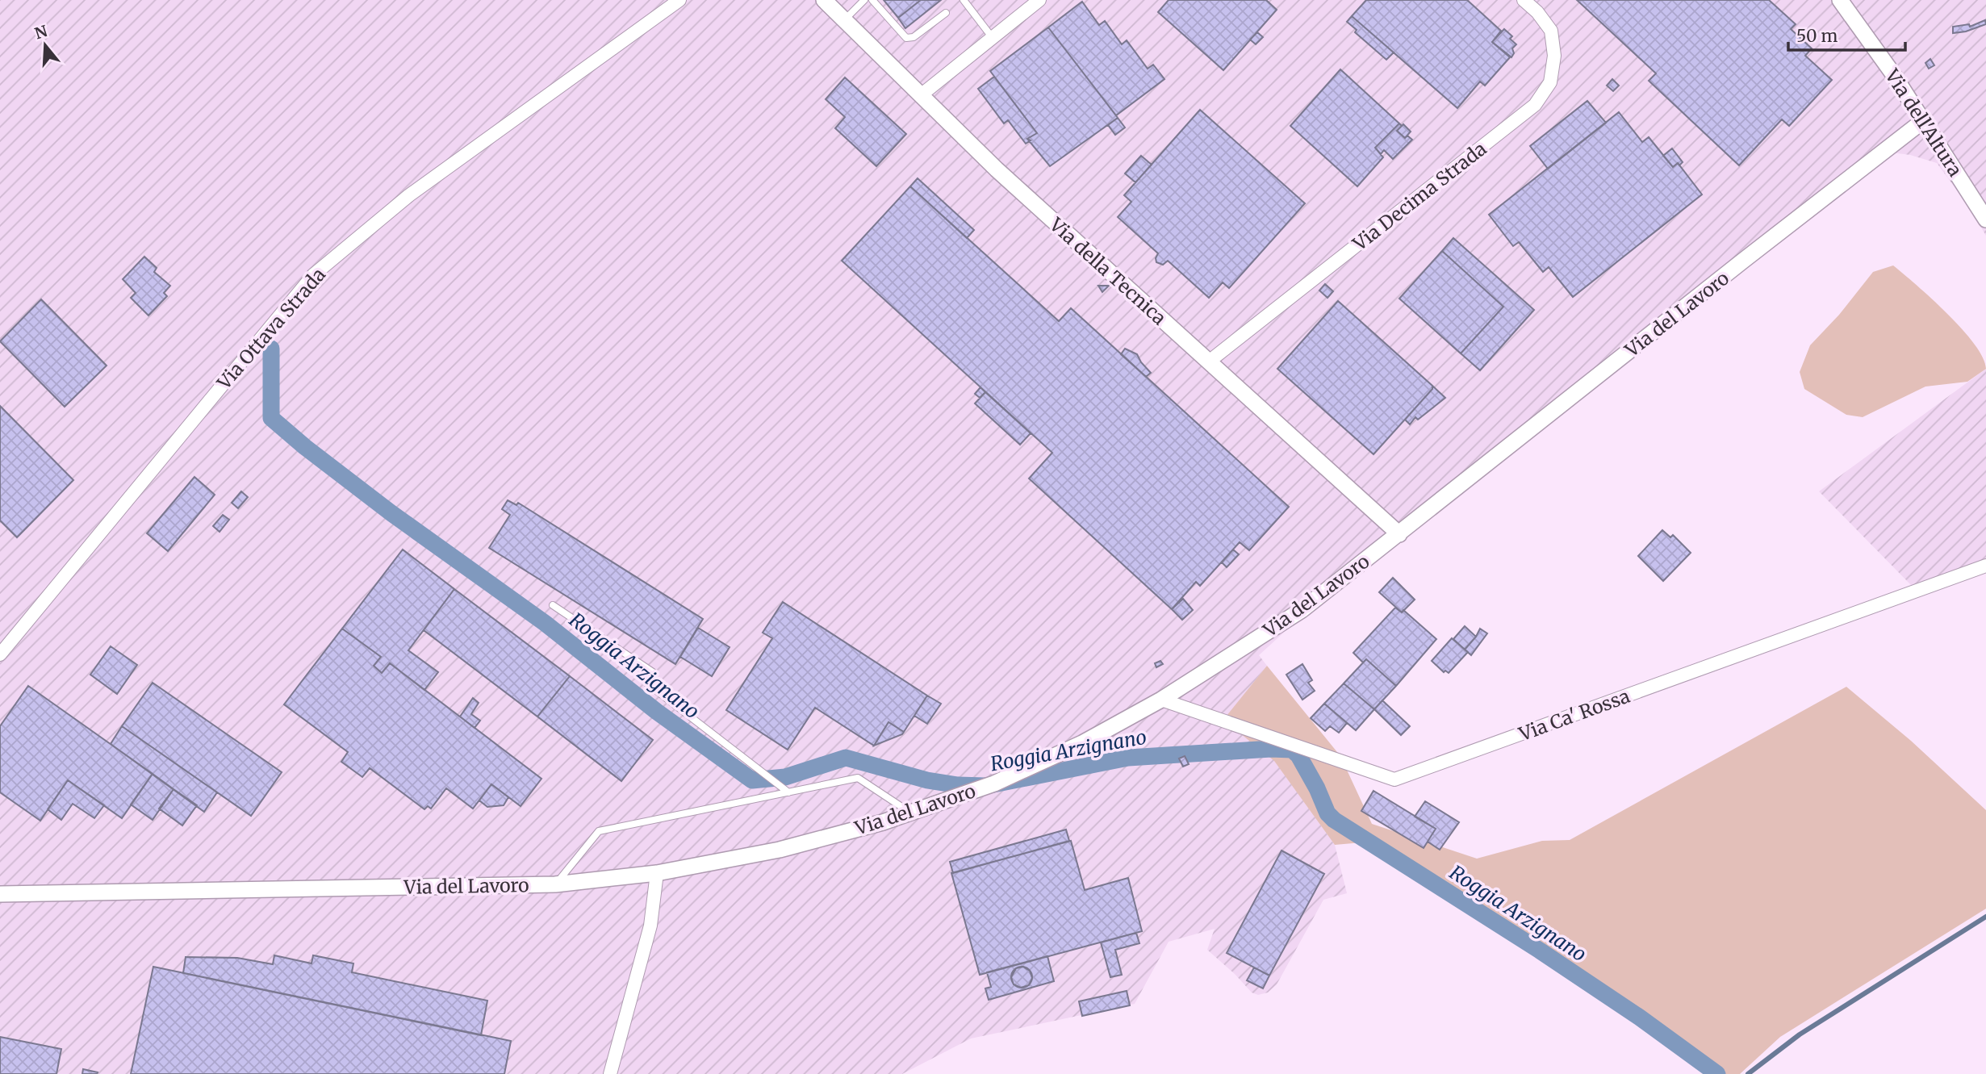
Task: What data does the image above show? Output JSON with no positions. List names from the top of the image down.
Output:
{
  "streets": {
    "street": [
      "Via dell'Altura",
      "Via Decima Strada",
      "Via della Tecnica",
      "Via del Lavoro",
      "Via Ottava Strada",
      "Via Ca' Rossa"
    ]
  },
  "crossings": [
    ["Via dell'Altura", "Via del Lavoro"],
    ["Via Decima Strada", "Via della Tecnica"],
    ["Via della Tecnica", "Via del Lavoro"],
    ["Via del Lavoro", "Via Ca' Rossa"]
  ],
  "water": ["Roggia Arzignano"],
  "scale_bar": "50 m",
  "north": "top"
}
